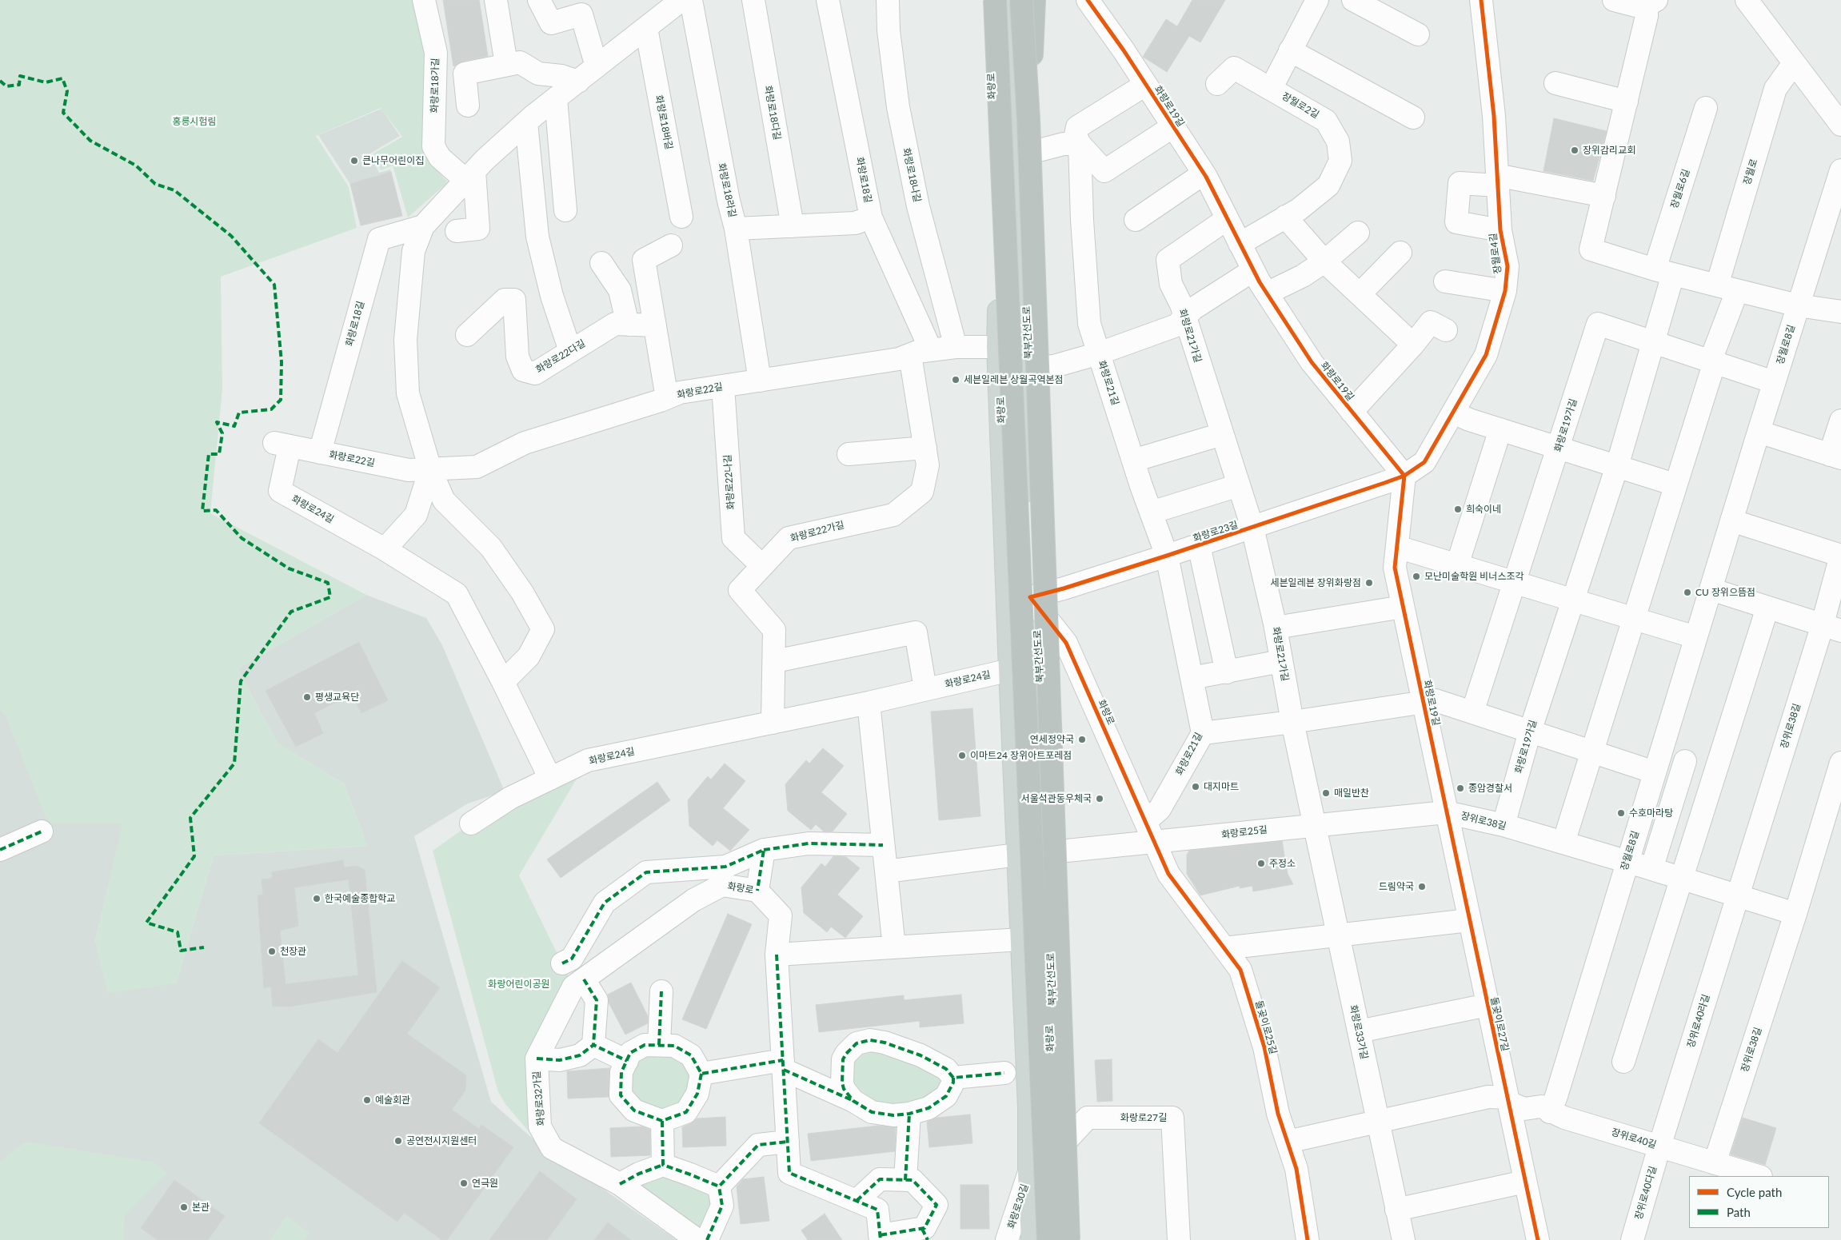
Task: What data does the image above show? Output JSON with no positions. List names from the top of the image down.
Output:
{
  "streets": {
    "highway": ["북부간선도로"],
    "main road": ["화랑로"],
    "street": [
      "화랑로18가길",
      "장월로2길",
      "화랑로19길",
      "화랑로18다길",
      "화랑로18바길",
      "장월로",
      "화랑로18나길",
      "화랑로18길",
      "장월로6길",
      "화랑로18라길",
      "장월로4길",
      "화랑로21가길",
      "장월로8길",
      "화랑로22다길",
      "화랑로21길",
      "화랑로22길",
      "화랑로19가길",
      "화랑로22나길",
      "화랑로24길",
      "화랑로22가길",
      "화랑로23길",
      "장위로38길",
      "화랑로25길",
      "장위로40라길",
      "돌곶이로27길",
      "돌곶이로25길",
      "화랑로33가길",
      "화랑로32가길",
      "화랑로27길",
      "장위로40길",
      "장위로40다길",
      "화랑로30길"
    ]
  },
  "crossings": [
    ["화랑로", "화랑로21길"],
    ["화랑로", "화랑로22길"],
    ["화랑로", "화랑로24길"],
    ["화랑로", "화랑로23길"],
    ["화랑로", "화랑로25길"],
    ["화랑로", "돌곶이로25길"],
    ["화랑로", "화랑로32가길"],
    ["화랑로", "화랑로27길"],
    ["화랑로", "화랑로30길"],
    ["장월로2길", "화랑로19길"],
    ["화랑로19길", "장월로4길"],
    ["화랑로19길", "화랑로21가길"],
    ["화랑로19길", "장월로8길"],
    ["화랑로19길", "화랑로21길"],
    ["화랑로19길", "화랑로19가길"],
    ["화랑로19길", "화랑로23길"],
    ["화랑로19길", "장위로38길"],
    ["화랑로19길", "화랑로25길"],
    ["화랑로19길", "돌곶이로27길"],
    ["화랑로18나길", "화랑로22길"],
    ["화랑로18길", "화랑로22길"],
    ["화랑로18길", "화랑로22가길"],
    ["장월로6길", "화랑로19가길"],
    ["화랑로18라길", "화랑로22길"],
    ["장월로4길", "화랑로23길"],
    ["화랑로21가길", "화랑로23길"],
    ["화랑로21가길", "화랑로25길"],
    ["화랑로21가길", "화랑로33가길"],
    ["장월로8길", "화랑로19가길"],
    ["장월로8길", "장위로38길"],
    ["장월로8길", "장위로40길"],
    ["화랑로21길", "화랑로23길"],
    ["화랑로22길", "화랑로22나길"],
    ["화랑로22길", "화랑로24길"],
    ["화랑로22길", "화랑로22가길"],
    ["화랑로19가길", "장위로38길"],
    ["화랑로22나길", "화랑로22가길"],
    ["화랑로24길", "화랑로22가길"],
    ["장위로38길", "화랑로25길"],
    ["장위로38길", "장위로40라길"],
    ["장위로38길", "돌곶이로27길"],
    ["장위로38길", "장위로40길"],
    ["화랑로25길", "돌곶이로27길"],
    ["화랑로25길", "돌곶이로25길"],
    ["화랑로25길", "화랑로33가길"],
    ["장위로40라길", "장위로40길"],
    ["장위로40라길", "장위로40다길"],
    ["돌곶이로27길", "화랑로33가길"],
    ["돌곶이로27길", "장위로40길"],
    ["장위로40길", "장위로40다길"]
  ],
  "parks": ["홍릉시험림", "화랑어린이공원"],
  "places": [
    "장위감리교회",
    "큰나무어린이집",
    "세븐일레븐 상월곡역본점",
    "희숙이네",
    "모난미술학원 비너스조각",
    "세븐일레븐 장위화랑점",
    "CU 장위으뜸점",
    "평생교육단",
    "연세정약국",
    "이마트24 장위아트포레점",
    "대지마트",
    "종암경찰서",
    "매일반찬",
    "서울석관동우체국",
    "수호마라탕",
    "주정소",
    "드림약국",
    "한국예술종합학교",
    "천장관",
    "예술회관",
    "공연전시지원센터",
    "연극원",
    "본관"
  ],
  "legend": ["Cycle path", "Path"]
}
